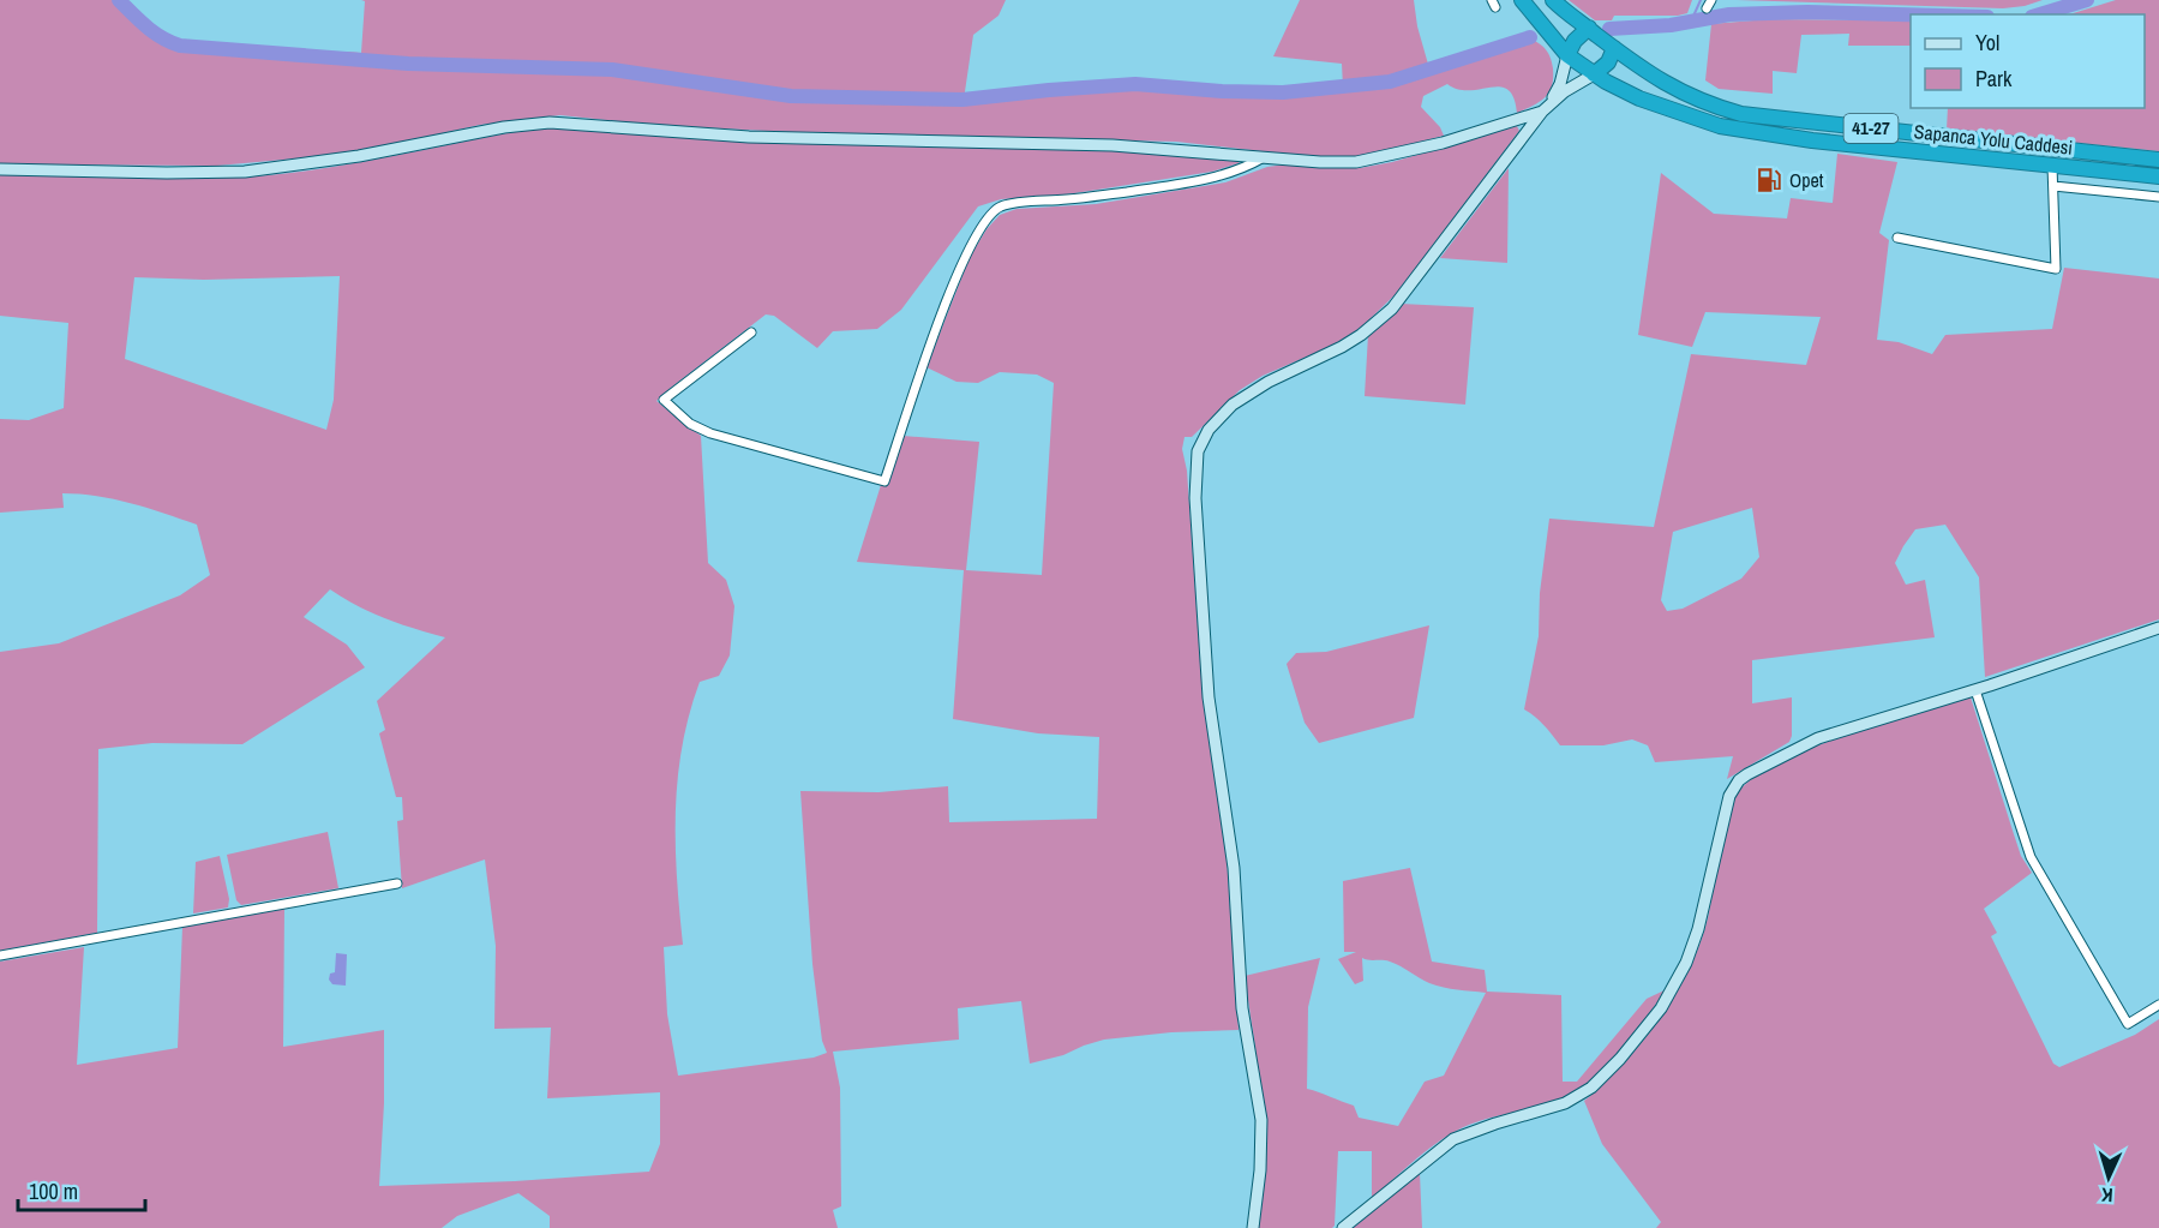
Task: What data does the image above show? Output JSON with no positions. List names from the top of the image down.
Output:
{
  "streets": {
    "highway": ["41-27", "Sapanca Yolu Caddesi"]
  },
  "places": {
    "fuel station": ["Opet"]
  },
  "legend": ["Yol", "Park"],
  "scale_bar": "100 m",
  "north": "bottom"
}
